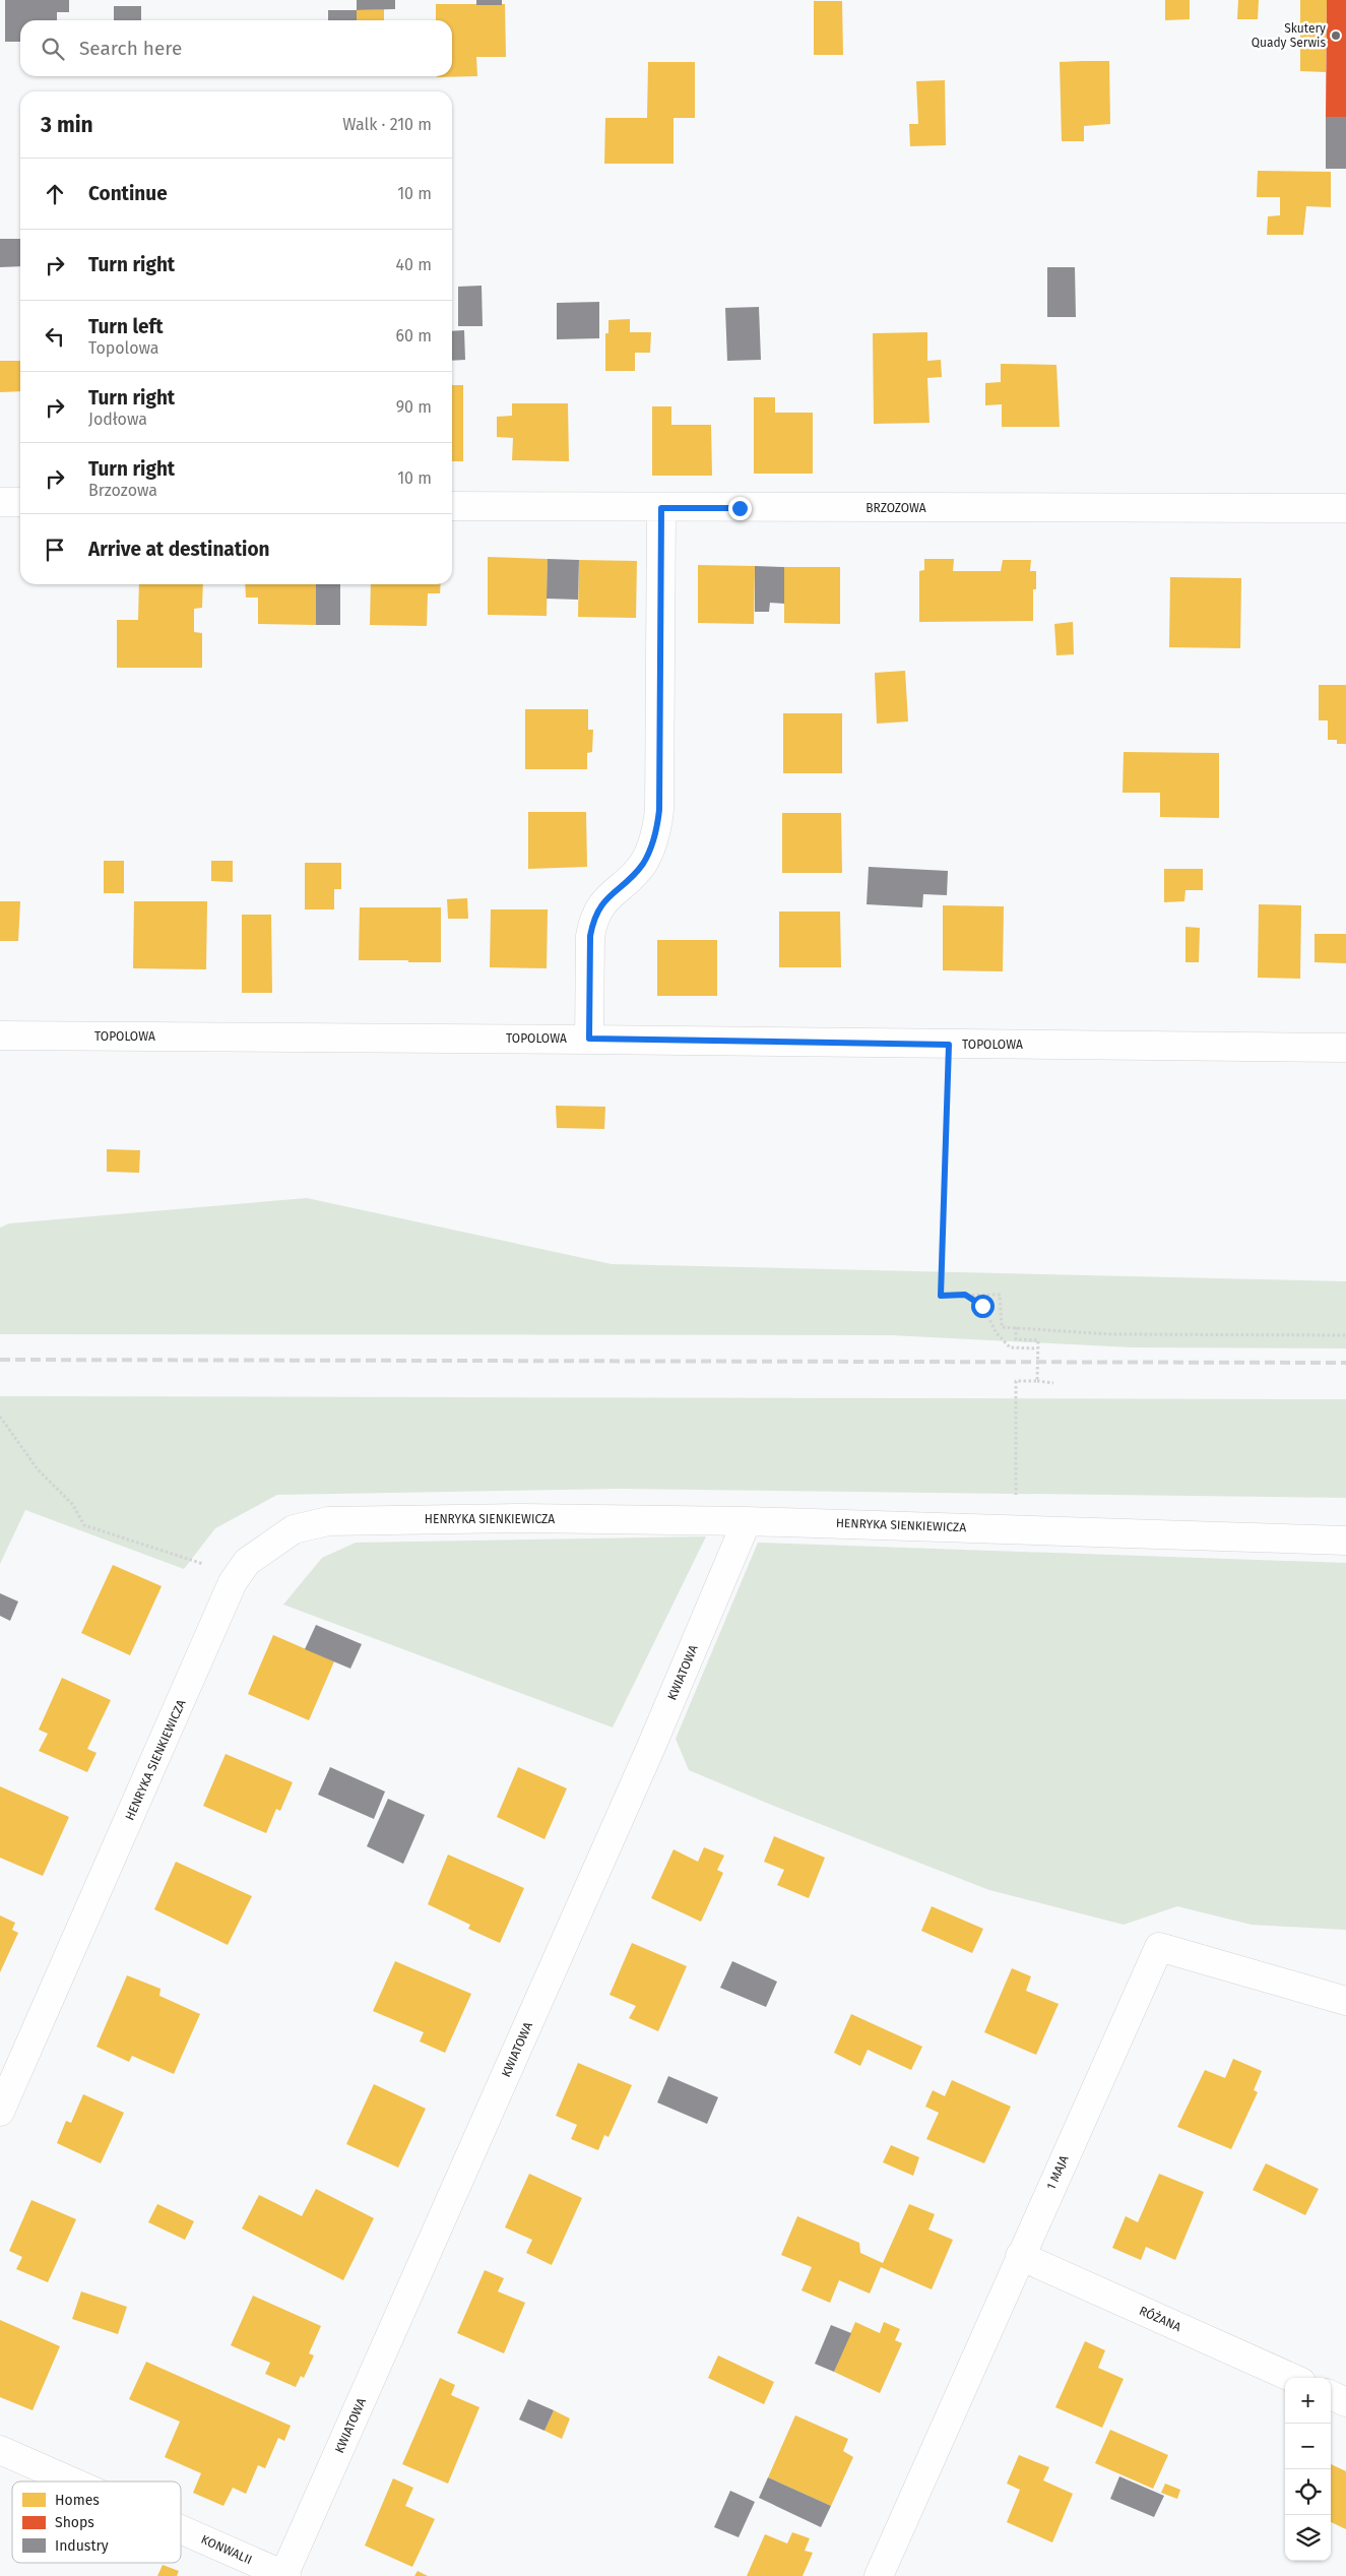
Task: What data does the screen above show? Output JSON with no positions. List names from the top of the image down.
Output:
{
  "streets": {
    "street": [
      "BRZOZOWA",
      "TOPOLOWA",
      "HENRYKA SIENKIEWICZA",
      "KWIATOWA",
      "1 MAJA",
      "RÓŻANA",
      "KONWALII"
    ]
  },
  "crossings": [
    ["HENRYKA SIENKIEWICZA", "KWIATOWA"],
    ["KWIATOWA", "KONWALII"],
    ["1 MAJA", "RÓŻANA"]
  ],
  "places": ["Skutery Quady Serwis"],
  "legend": ["Homes", "Shops", "Industry"],
  "page": {
    "search": "Search here",
    "heading": ["3 min", "Walk · 210 m"],
    "list": [
      ["Continue", "10 m"],
      ["Turn right", "40 m"],
      ["Turn left", "Topolowa", "60 m"],
      ["Turn right", "Jodłowa", "90 m"],
      ["Turn right", "Brzozowa", "10 m"],
      "Arrive at destination"
    ],
    "map_buttons": ["+", "−"]
  }
}
